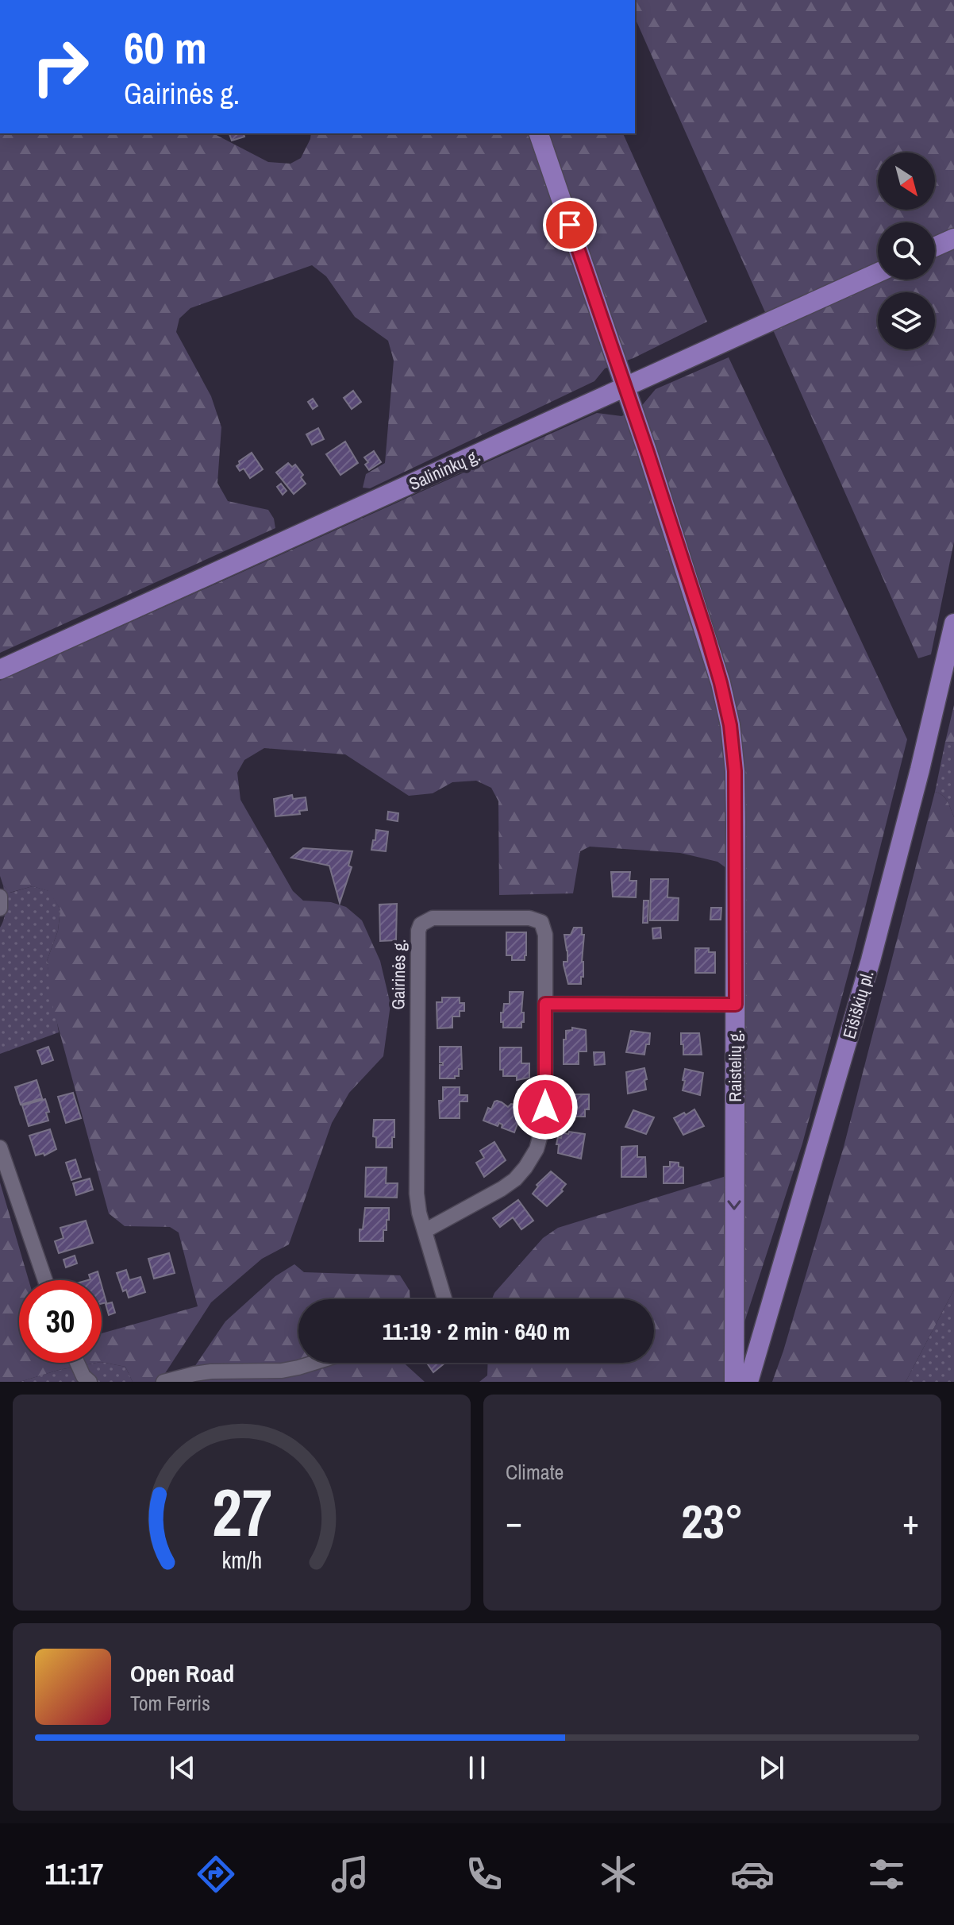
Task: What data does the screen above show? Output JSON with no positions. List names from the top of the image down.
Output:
{
  "streets": {
    "main road": ["Salininkų g.", "Eišiškių pl.", "Raistelių g."],
    "street": ["Gairinės g."]
  },
  "crossings": [
    ["Salininkų g.", "Raistelių g."]
  ],
  "north": "bottom right",
  "page": {
    "turn": ["60 m", "Gairinės g."],
    "limit": "30",
    "trip": "11:19 · 2 min · 640 m",
    "tile": "Climate",
    "heat": ["−", "23°", "+"],
    "song": ["Open Road", "Tom Ferris"],
    "tabs": "11:17",
    "gauge": ["27", "km/h"]
  }
}
